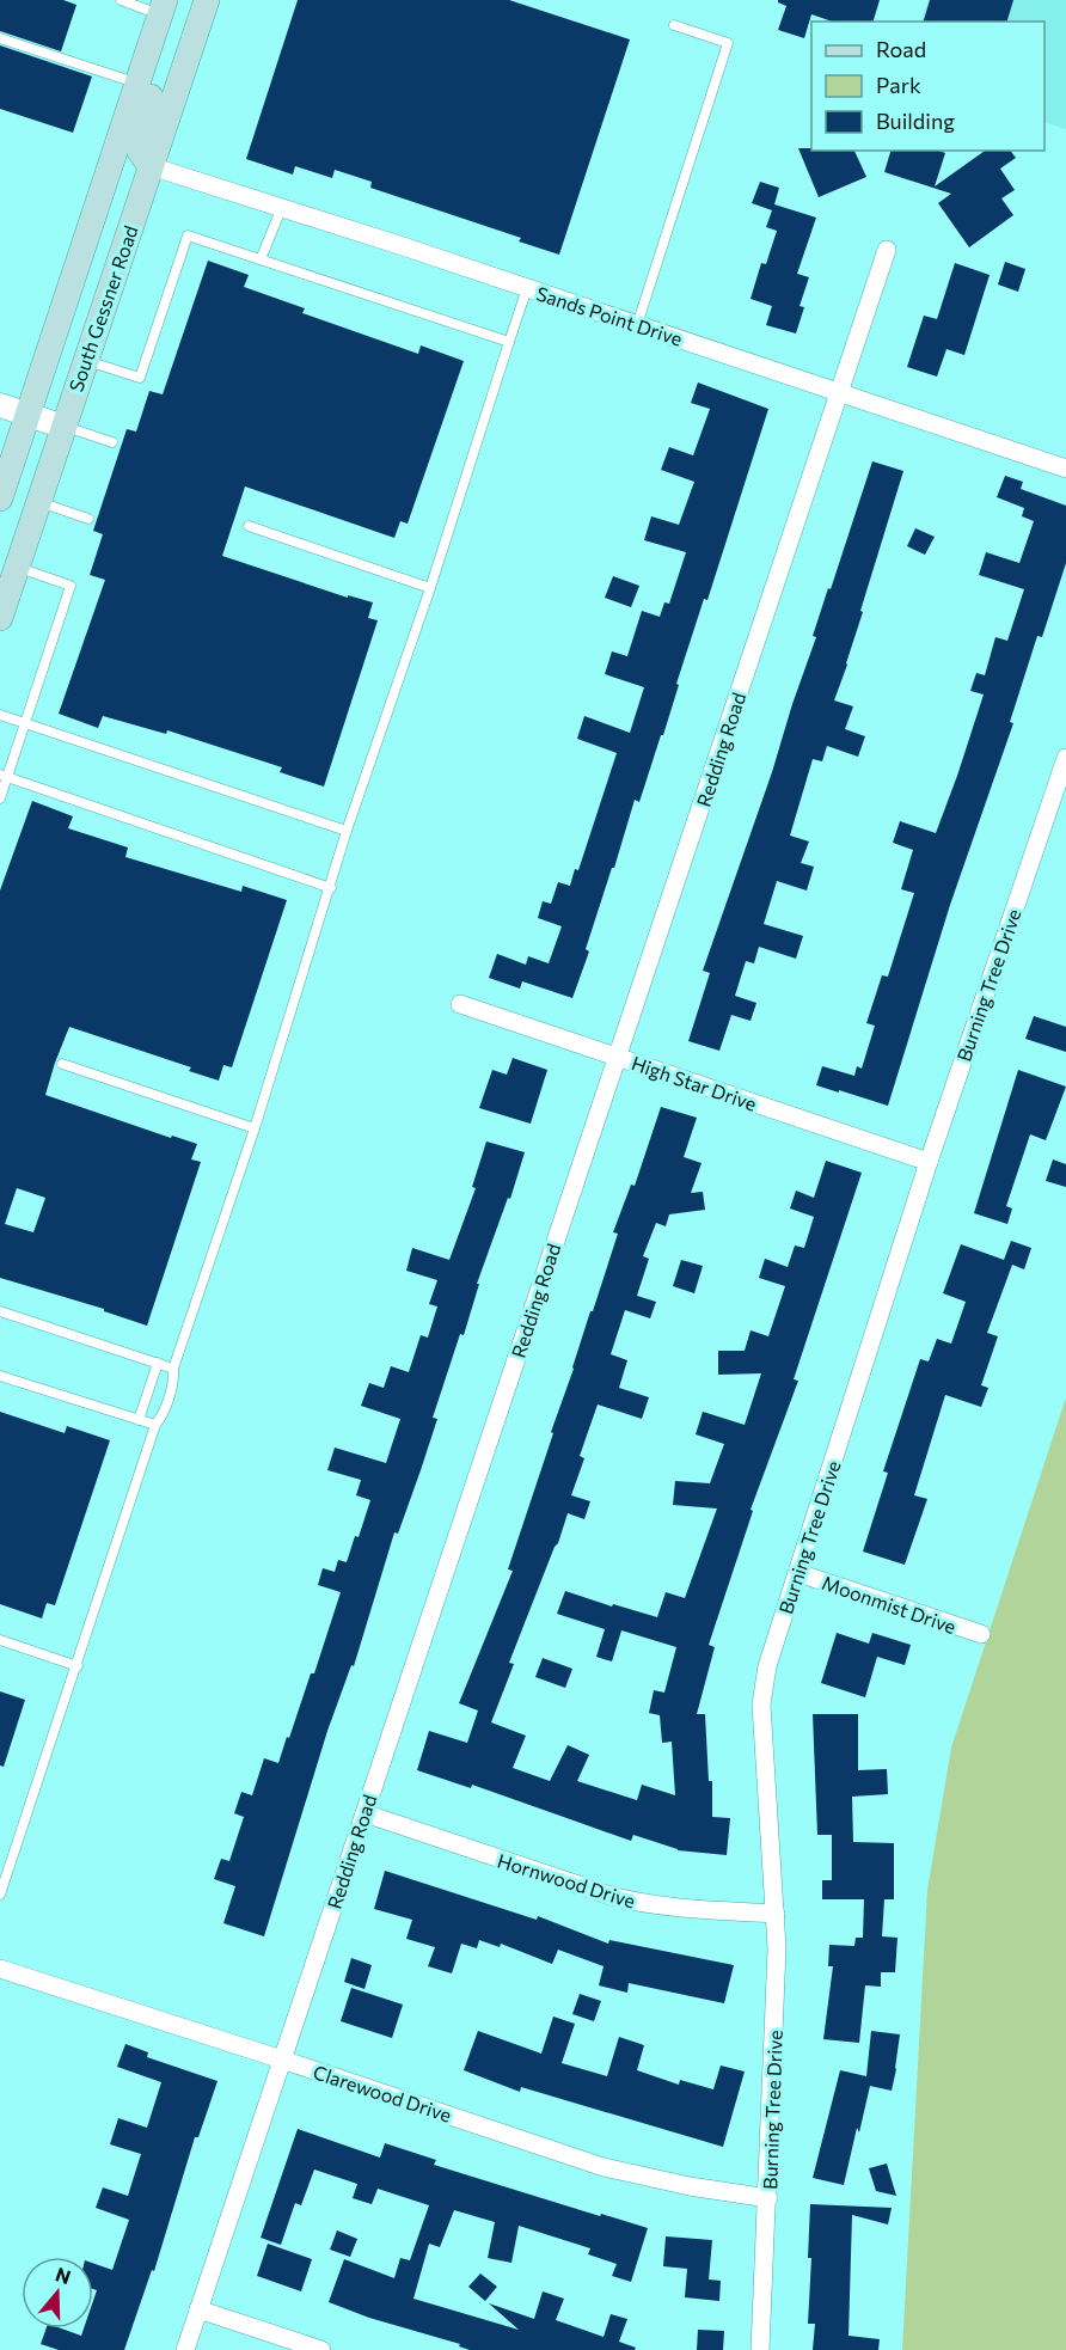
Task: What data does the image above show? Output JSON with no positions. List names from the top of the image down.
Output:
{
  "streets": {
    "main road": ["South Gessner Road"],
    "street": [
      "Sands Point Drive",
      "Redding Road",
      "Burning Tree Drive",
      "High Star Drive",
      "Moonmist Drive",
      "Hornwood Drive",
      "Clarewood Drive"
    ]
  },
  "crossings": [
    ["South Gessner Road", "Sands Point Drive"],
    ["Sands Point Drive", "Redding Road"],
    ["Redding Road", "High Star Drive"],
    ["Redding Road", "Hornwood Drive"],
    ["Redding Road", "Clarewood Drive"],
    ["Burning Tree Drive", "High Star Drive"],
    ["Burning Tree Drive", "Moonmist Drive"],
    ["Burning Tree Drive", "Hornwood Drive"],
    ["Burning Tree Drive", "Clarewood Drive"]
  ],
  "legend": ["Road", "Park", "Building"],
  "north": "top"
}
